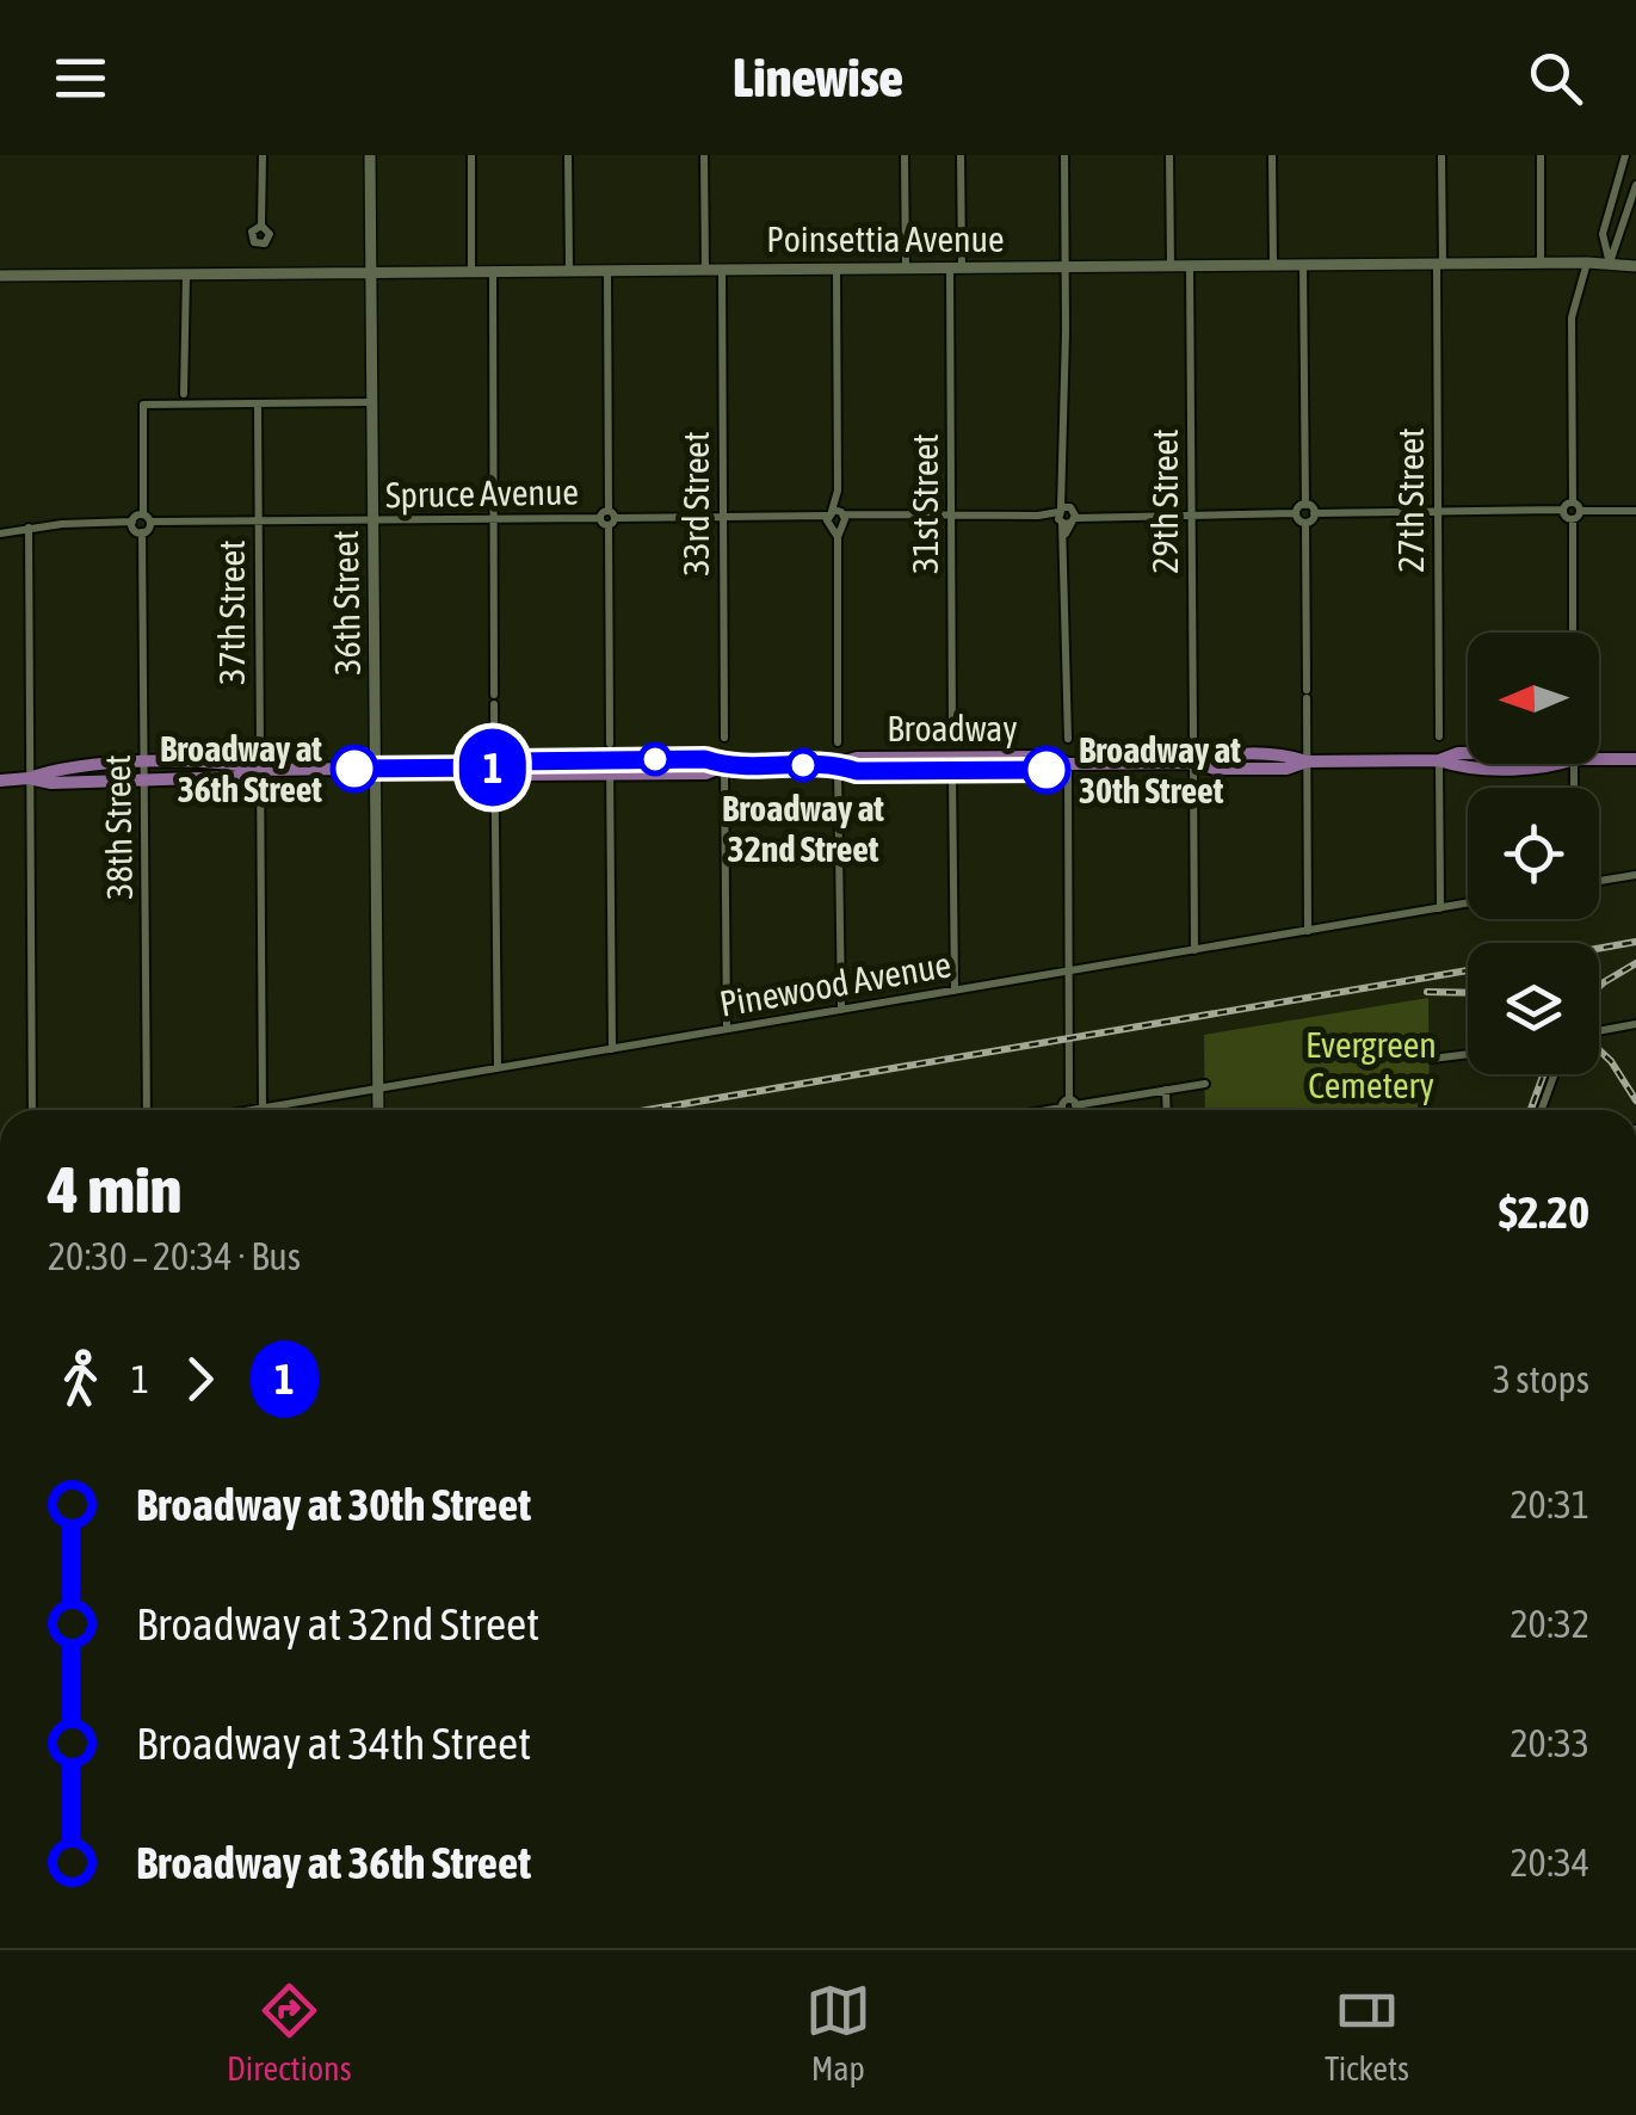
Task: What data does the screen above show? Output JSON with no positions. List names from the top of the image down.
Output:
{
  "streets": {
    "main road": ["Broadway"],
    "street": [
      "Poinsettia Avenue",
      "Spruce Avenue",
      "27th Street",
      "29th Street",
      "33rd Street",
      "31st Street",
      "36th Street",
      "37th Street",
      "38th Street",
      "Pinewood Avenue"
    ]
  },
  "crossings": [
    ["Poinsettia Avenue", "27th Street"],
    ["Poinsettia Avenue", "29th Street"],
    ["Poinsettia Avenue", "33rd Street"],
    ["Poinsettia Avenue", "31st Street"],
    ["Poinsettia Avenue", "36th Street"],
    ["Spruce Avenue", "33rd Street"],
    ["Spruce Avenue", "31st Street"],
    ["Spruce Avenue", "36th Street"],
    ["Spruce Avenue", "37th Street"],
    ["36th Street", "Broadway"],
    ["36th Street", "Pinewood Avenue"],
    ["37th Street", "Broadway"],
    ["37th Street", "Pinewood Avenue"],
    ["Broadway", "38th Street"]
  ],
  "parks": ["Evergreen Cemetery"],
  "places": ["Broadway at 32nd Street", "Broadway at 36th Street", "Broadway at 30th Street"],
  "lines": ["bus line 1"],
  "north": "left",
  "page": {
    "header": "Linewise",
    "on_map": "1",
    "heading": ["4 min", "20:30 – 20:34 · Bus", "$2.20"],
    "legs": ["1", "1", "3 stops"],
    "list": [
      {
        "name": "Broadway at 30th Street",
        "value": "20:31"
      },
      {
        "name": "Broadway at 32nd Street",
        "value": "20:32"
      },
      {
        "name": "Broadway at 34th Street",
        "value": "20:33"
      },
      {
        "name": "Broadway at 36th Street",
        "value": "20:34"
      }
    ],
    "tabs": ["Directions", "Map", "Tickets"]
  }
}
